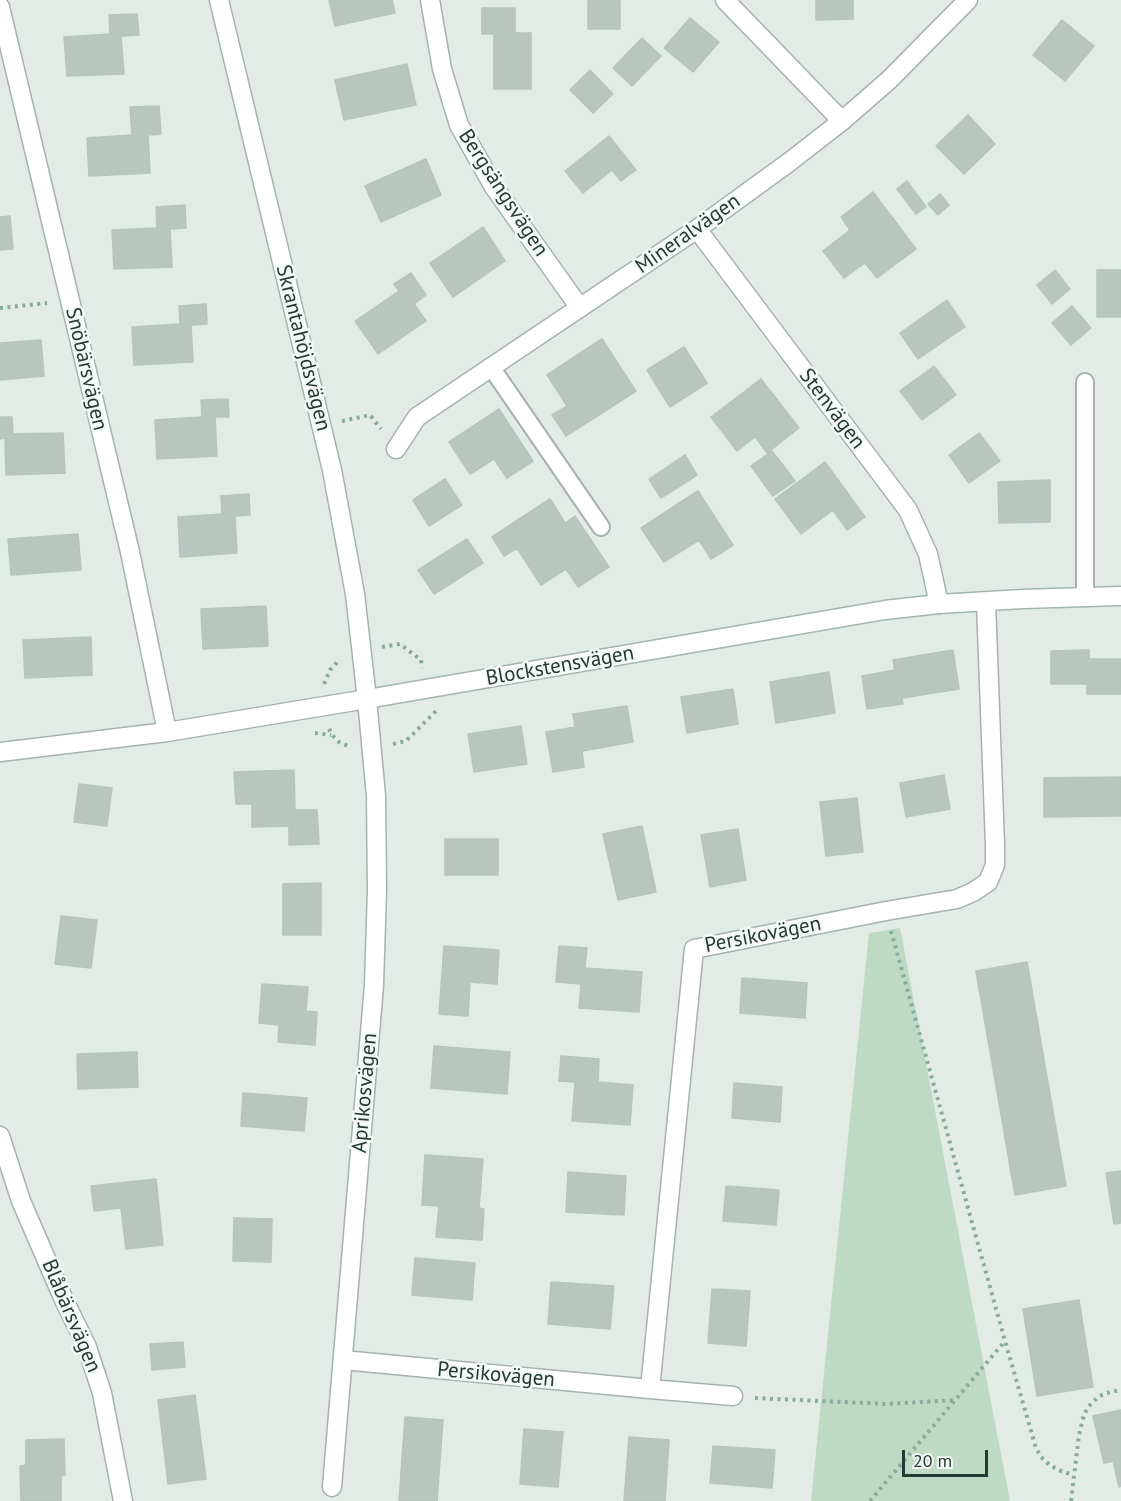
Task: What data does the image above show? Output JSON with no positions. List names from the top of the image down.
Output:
{
  "streets": {
    "street": [
      "Bergsängsvägen",
      "Mineralvägen",
      "Skrantahöjdsvägen",
      "Snöbärsvägen",
      "Stenvägen",
      "Blockstensvägen",
      "Persikovägen",
      "Aprikosvägen",
      "Blåbärsvägen"
    ]
  },
  "crossings": [
    ["Bergsängsvägen", "Mineralvägen"],
    ["Mineralvägen", "Stenvägen"],
    ["Skrantahöjdsvägen", "Blockstensvägen"],
    ["Skrantahöjdsvägen", "Aprikosvägen"],
    ["Snöbärsvägen", "Blockstensvägen"],
    ["Stenvägen", "Blockstensvägen"],
    ["Blockstensvägen", "Persikovägen"],
    ["Blockstensvägen", "Aprikosvägen"],
    ["Persikovägen", "Aprikosvägen"]
  ],
  "scale_bar": "20 m"
}
